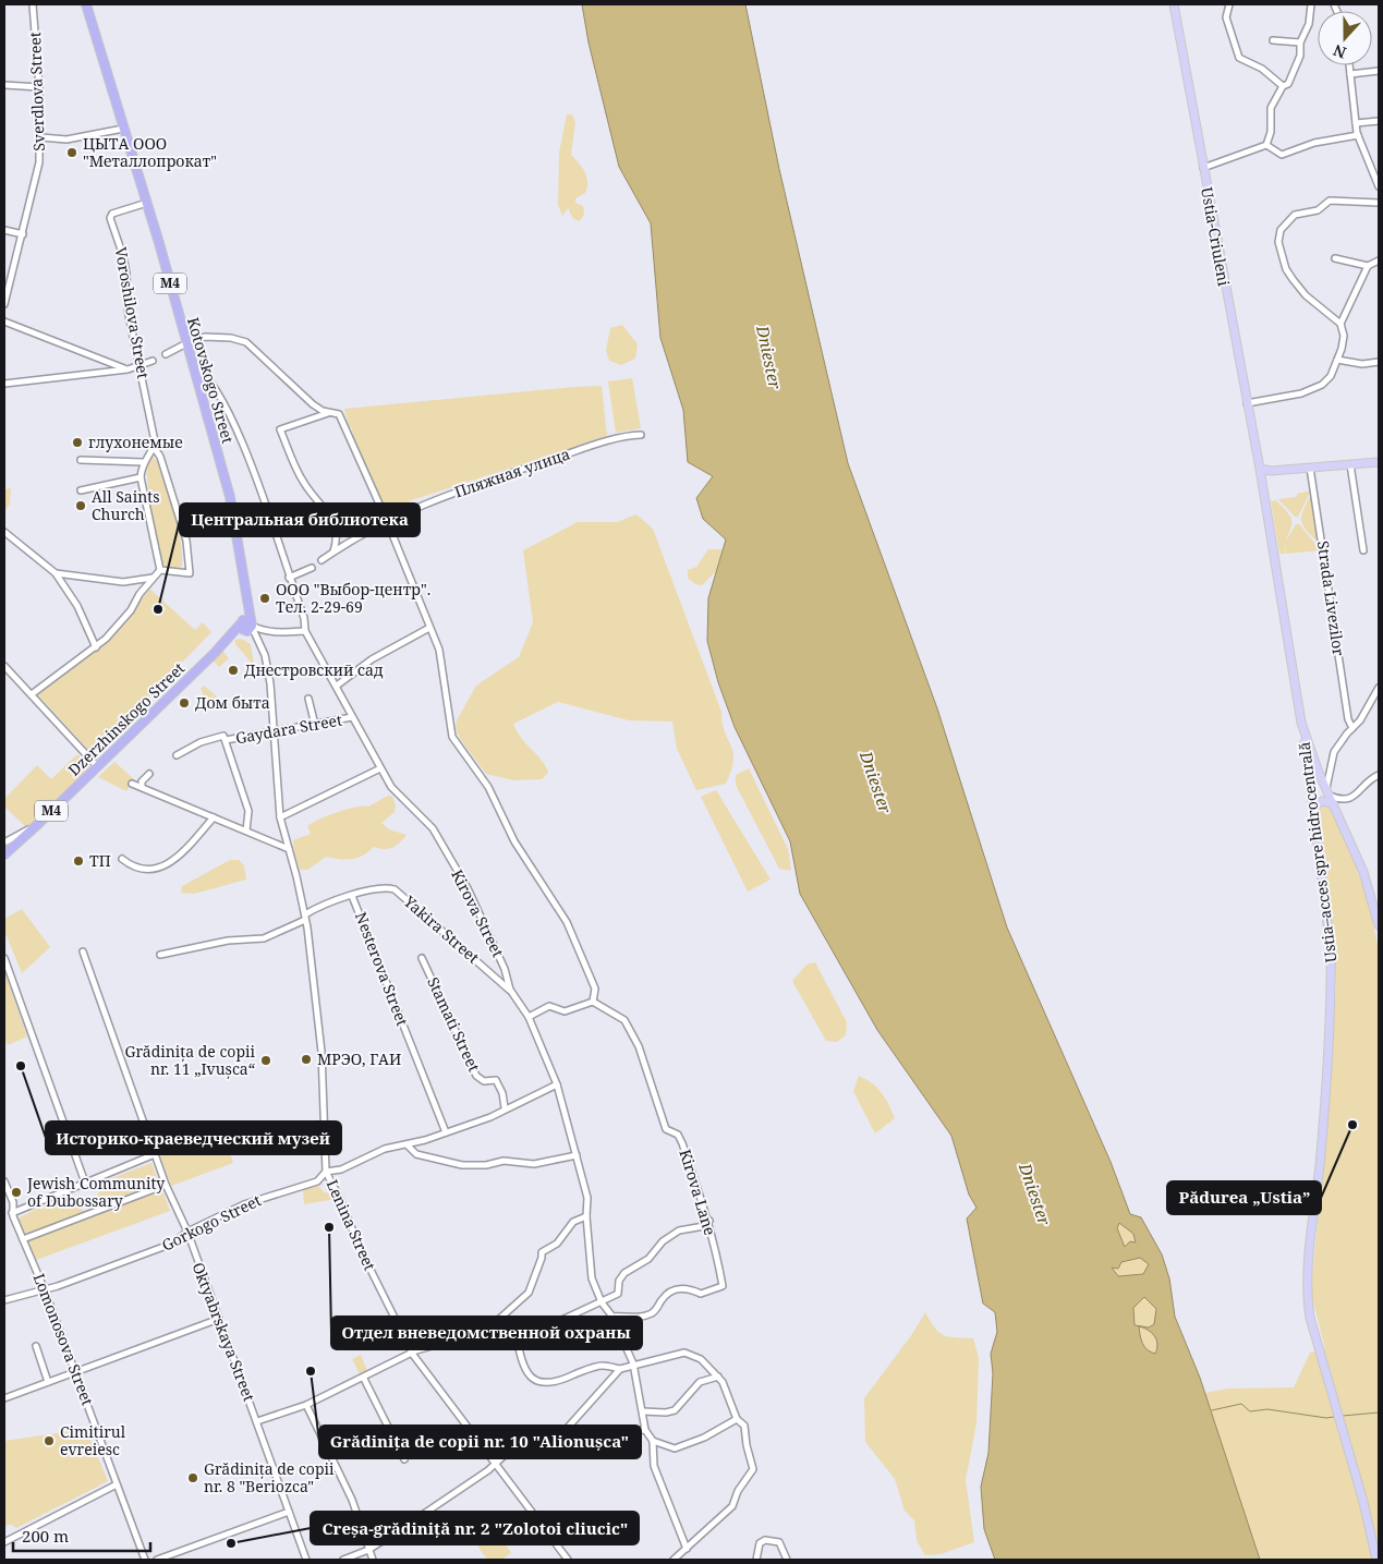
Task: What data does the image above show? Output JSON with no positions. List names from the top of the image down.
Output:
{
  "streets": {
    "highway": ["M4", "Kotovskogo Street", "Dzerzhinskogo Street"],
    "main road": ["Ustia-Criuleni", "Ustia–acces spre hidrocentrală"],
    "street": [
      "Sverdlova Street",
      "Voroshilova Street",
      "Пляжная улица",
      "Strada Livezilor",
      "Gaydara Street",
      "Kirova Street",
      "Yakira Street",
      "Nesterova Street",
      "Stamati Street",
      "Kirova Lane",
      "Gorkogo Street",
      "Lenina Street",
      "Oktyabrskaya Street",
      "Lomonosova Street"
    ]
  },
  "crossings": [
    ["Ustia-Criuleni", "Ustia–acces spre hidrocentrală"],
    ["Voroshilova Street", "Kotovskogo Street"],
    ["Kotovskogo Street", "Dzerzhinskogo Street"],
    ["Kotovskogo Street", "Kirova Street"],
    ["Gaydara Street", "Kirova Street"],
    ["Kirova Street", "Yakira Street"],
    ["Kirova Street", "Kirova Lane"],
    ["Kirova Street", "Gorkogo Street"],
    ["Yakira Street", "Nesterova Street"],
    ["Yakira Street", "Lenina Street"],
    ["Nesterova Street", "Gorkogo Street"],
    ["Stamati Street", "Gorkogo Street"],
    ["Gorkogo Street", "Lenina Street"],
    ["Gorkogo Street", "Oktyabrskaya Street"],
    ["Gorkogo Street", "Lomonosova Street"]
  ],
  "water": ["Dniester"],
  "places": [
    "ЦЫТА ООО \"Металлопрокат\"",
    "глухонемые",
    "All Saints Church",
    "ООО \"Выбор-центр\". Тел. 2-29-69",
    "Центральная библиотека",
    "Днестровский сад",
    "Дом быта",
    "ТП",
    "МРЭО, ГАИ",
    "Grădinița de copii nr. 11 „Ivușca“",
    "Историко-краеведческий музей",
    "Pădurea „Ustia”",
    "Jewish Community of Dubossary",
    "Отдел вневедомственной охраны",
    "Grădinița de copii nr. 10 \"Alionușca\"",
    "Cimitirul evreiesc",
    "Grădinița de copii nr. 8 \"Beriozca\"",
    "Creșa-grădiniță nr. 2 \"Zolotoi cliucic\""
  ],
  "scale_bar": "200 m",
  "north": "bottom"
}
